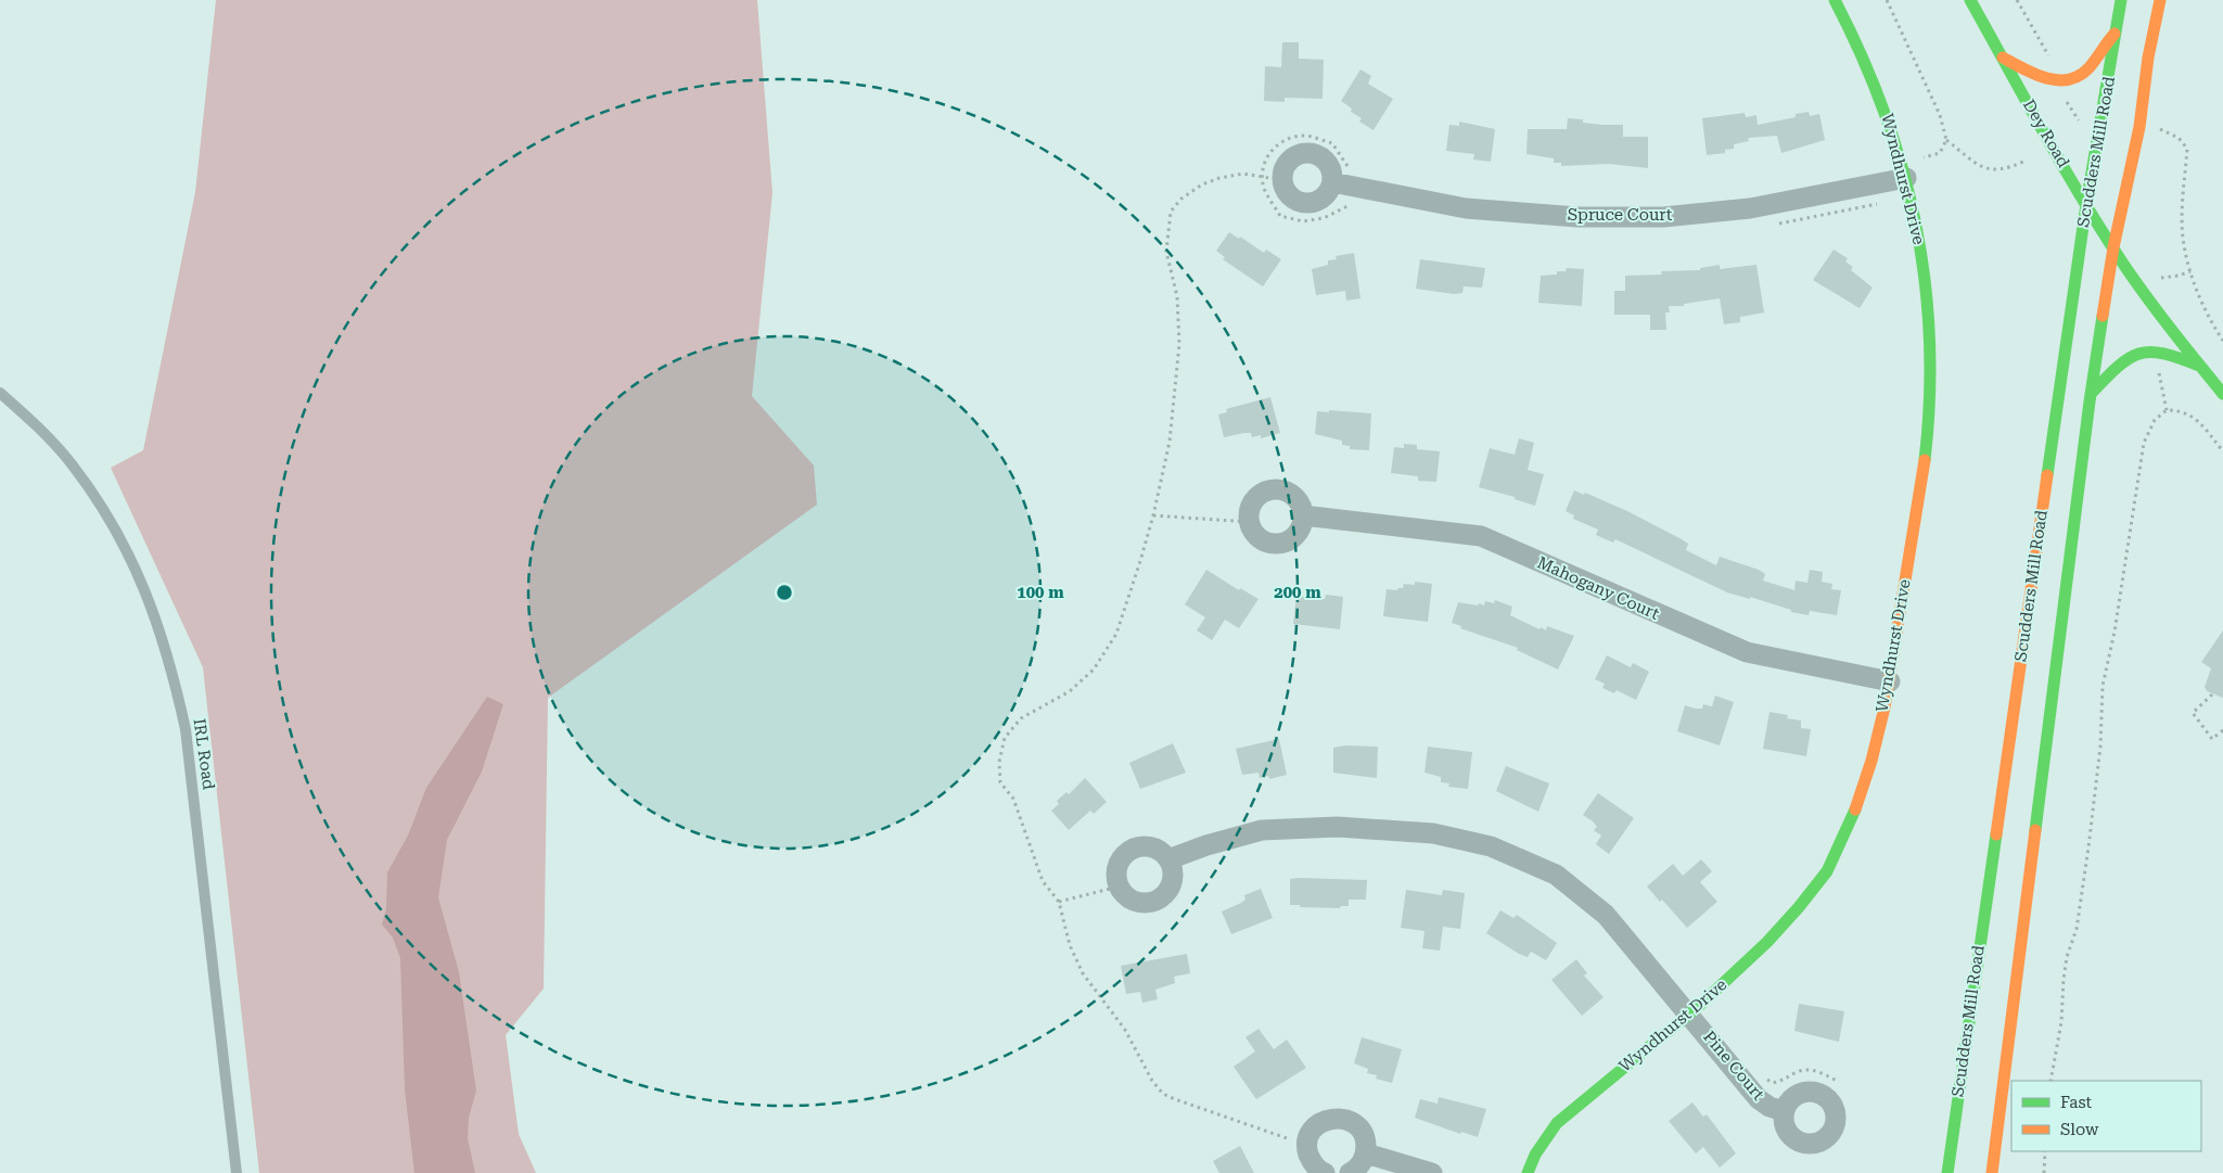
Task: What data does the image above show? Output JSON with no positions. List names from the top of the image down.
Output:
{
  "streets": {
    "main road": ["Dey Road", "Scudders Mill Road", "Wyndhurst Drive"],
    "street": ["Spruce Court", "Mahogany Court", "Pine Court"],
    "lane": ["IRL Road"]
  },
  "crossings": [
    ["Dey Road", "Scudders Mill Road"],
    ["Wyndhurst Drive", "Spruce Court"],
    ["Wyndhurst Drive", "Mahogany Court"],
    ["Wyndhurst Drive", "Pine Court"]
  ],
  "legend": ["Fast", "Slow"],
  "rings": ["100 m", "200 m"]
}
